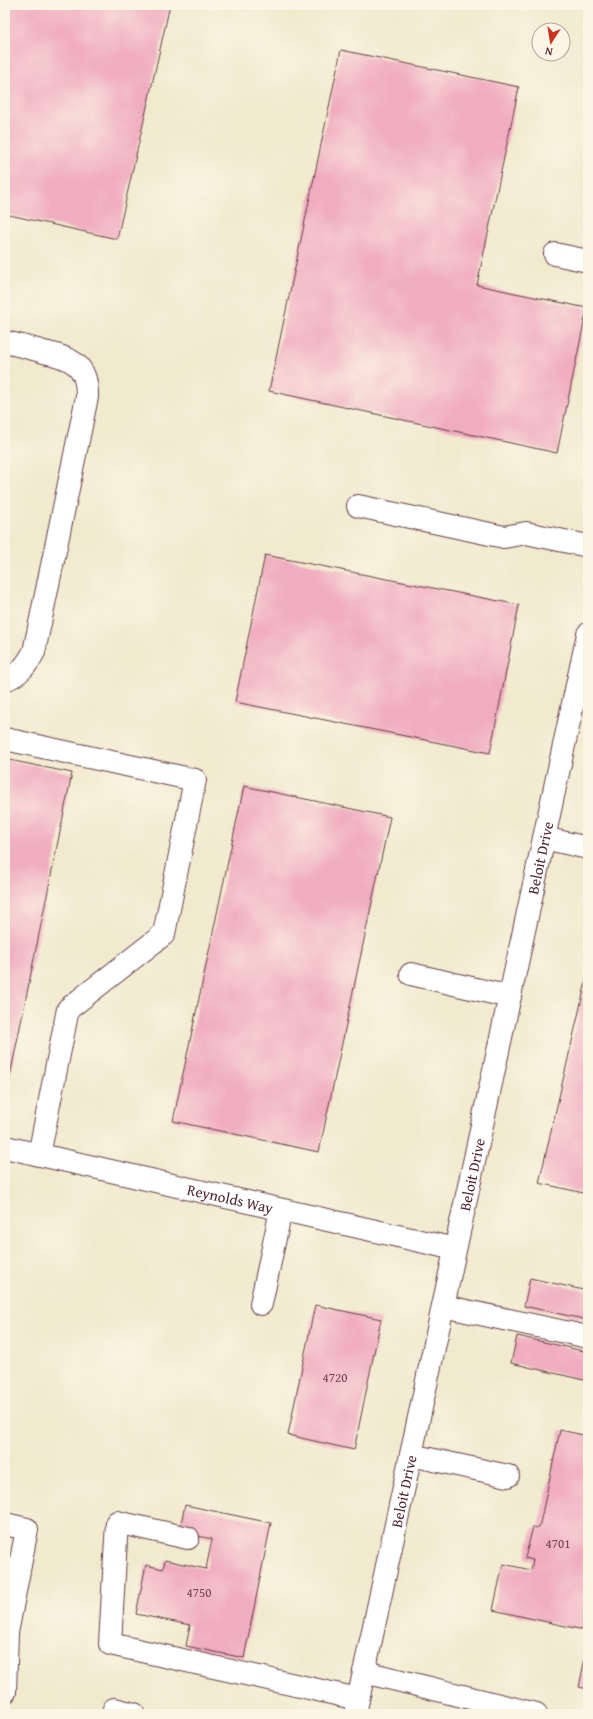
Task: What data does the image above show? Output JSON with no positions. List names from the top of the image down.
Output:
{
  "streets": {
    "street": ["Beloit Drive", "Reynolds Way"]
  },
  "crossings": [
    ["Beloit Drive", "Reynolds Way"]
  ],
  "house_numbers": ["4720", "4701", "4750"],
  "north": "bottom"
}
